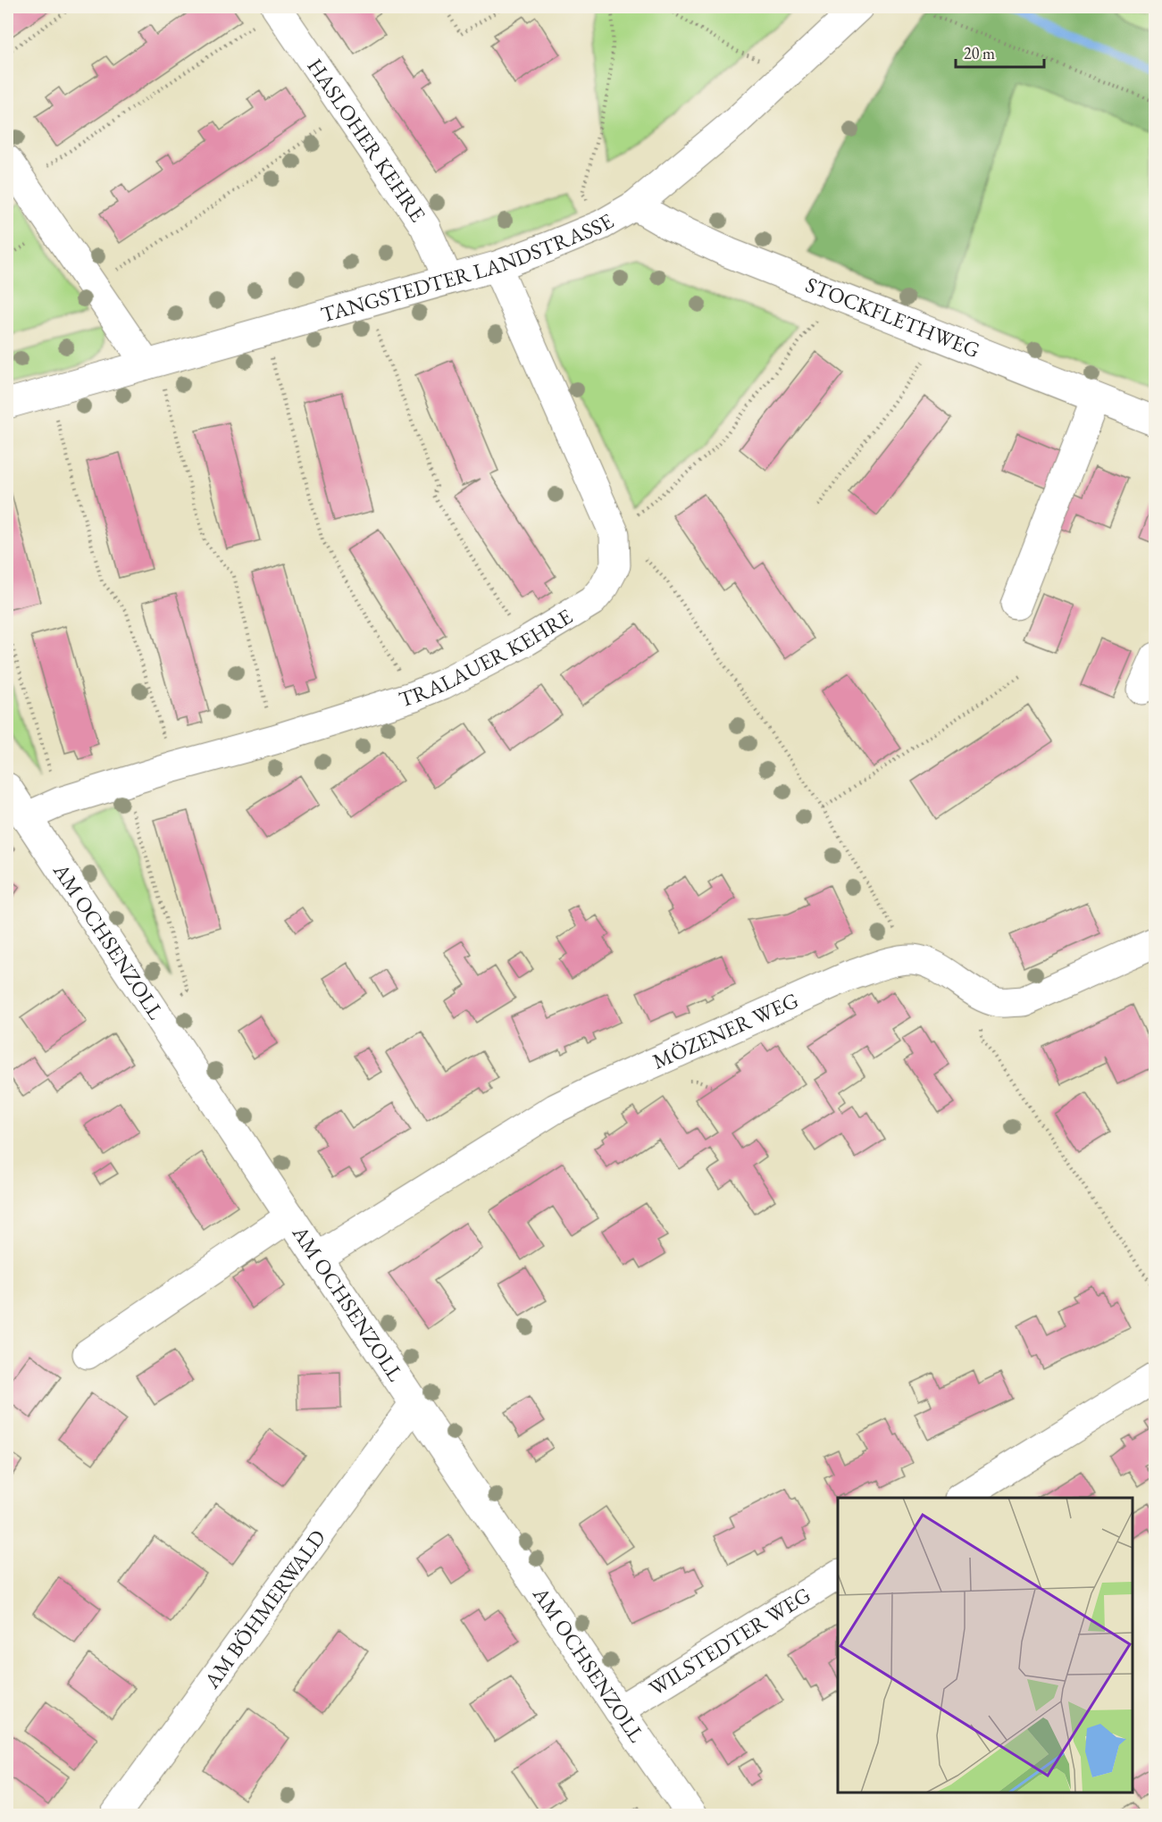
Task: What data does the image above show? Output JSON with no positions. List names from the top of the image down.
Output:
{
  "streets": {
    "street": [
      "HASLOHER KEHRE",
      "TANGSTEDTER LANDSTRASSE",
      "STOCKFLETHWEG",
      "TRALAUER KEHRE",
      "AM OCHSENZOLL",
      "MÖZENER WEG",
      "AM BÖHMERWALD",
      "WILSTEDTER WEG"
    ]
  },
  "crossings": [
    ["HASLOHER KEHRE", "TANGSTEDTER LANDSTRASSE"],
    ["TANGSTEDTER LANDSTRASSE", "STOCKFLETHWEG"],
    ["TANGSTEDTER LANDSTRASSE", "TRALAUER KEHRE"],
    ["TRALAUER KEHRE", "AM OCHSENZOLL"],
    ["AM OCHSENZOLL", "MÖZENER WEG"],
    ["AM OCHSENZOLL", "AM BÖHMERWALD"],
    ["AM OCHSENZOLL", "WILSTEDTER WEG"]
  ],
  "scale_bar": "20 m"
}
